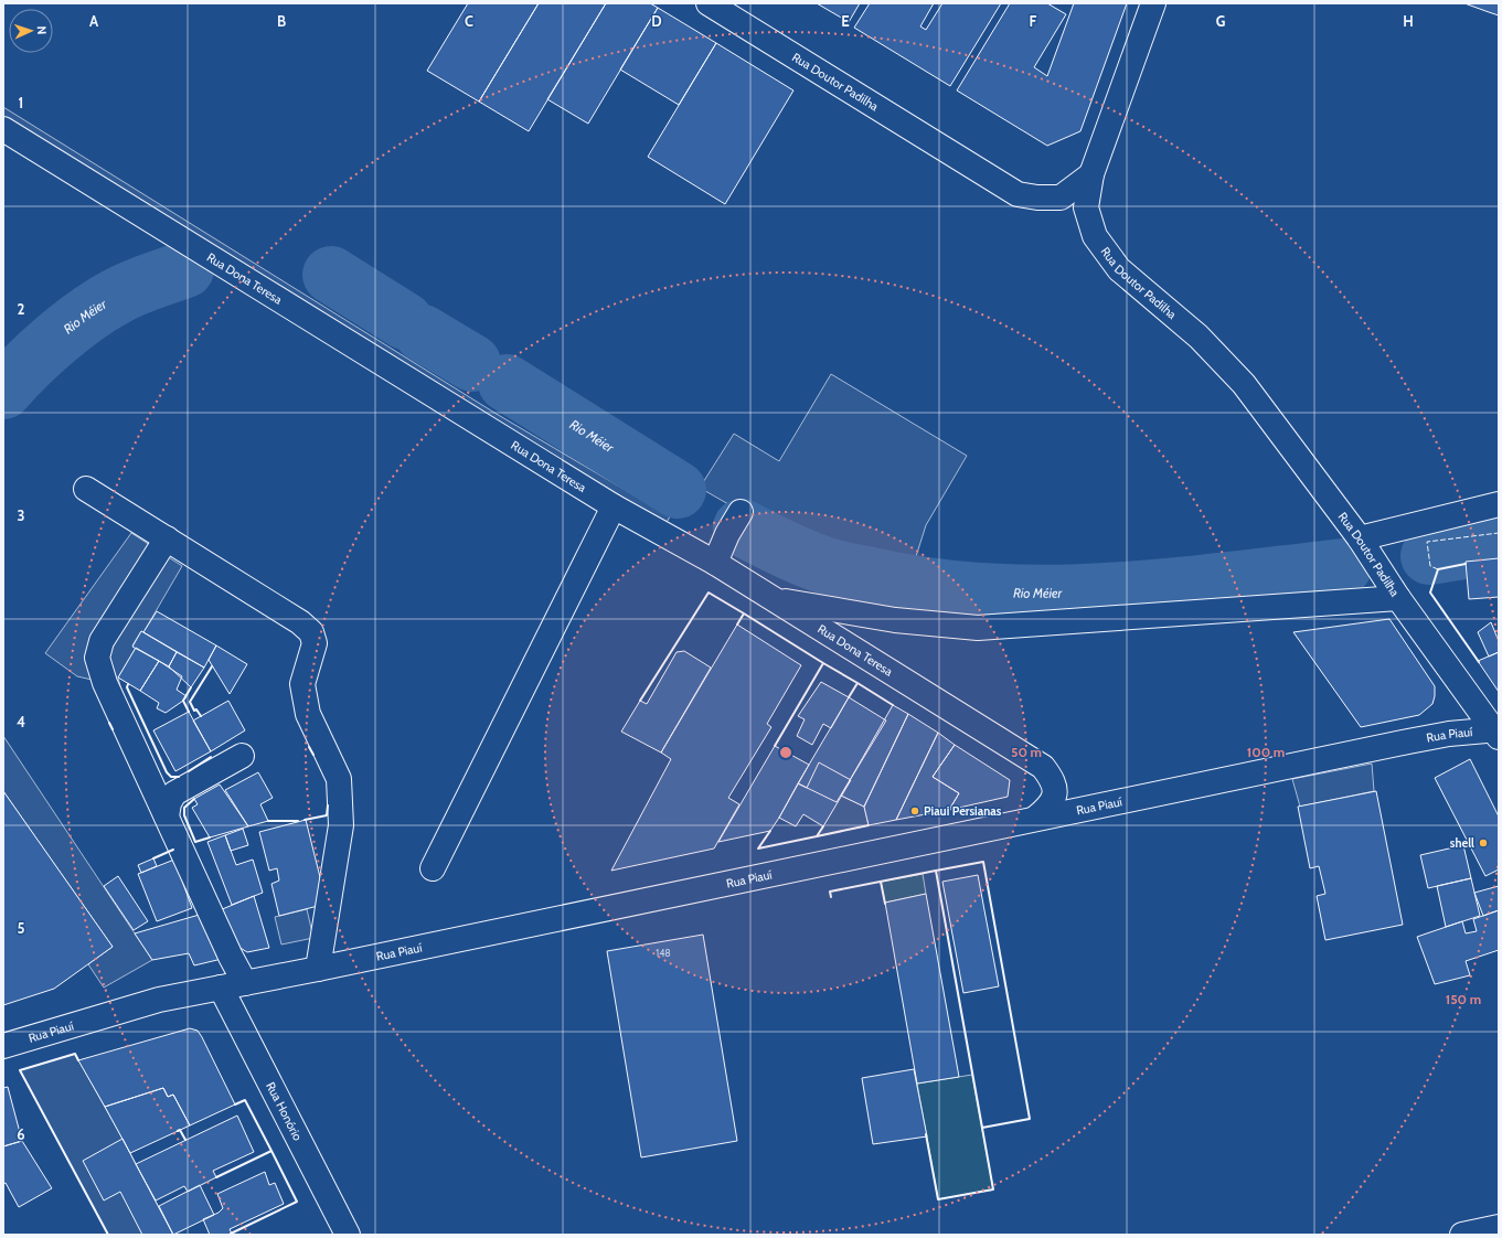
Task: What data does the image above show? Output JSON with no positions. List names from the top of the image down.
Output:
{
  "streets": {
    "street": [
      "Rua Doutor Padilha",
      "Rua Dona Teresa",
      "Rua Piauí",
      "Rua Honório"
    ]
  },
  "crossings": [
    ["Rua Doutor Padilha", "Rua Piauí"],
    ["Rua Dona Teresa", "Rua Piauí"],
    ["Rua Piauí", "Rua Honório"]
  ],
  "water": ["Rio Méier"],
  "places": ["Piaui Persianas", "shell"],
  "house_numbers": ["148"],
  "north": "right",
  "grid": {
    "columns": [
      "A",
      "B",
      "C",
      "D",
      "E",
      "F",
      "G",
      "H"
    ],
    "rows": [
      "1",
      "2",
      "3",
      "4",
      "5",
      "6"
    ]
  },
  "rings": ["50 m", "100 m", "150 m"]
}
